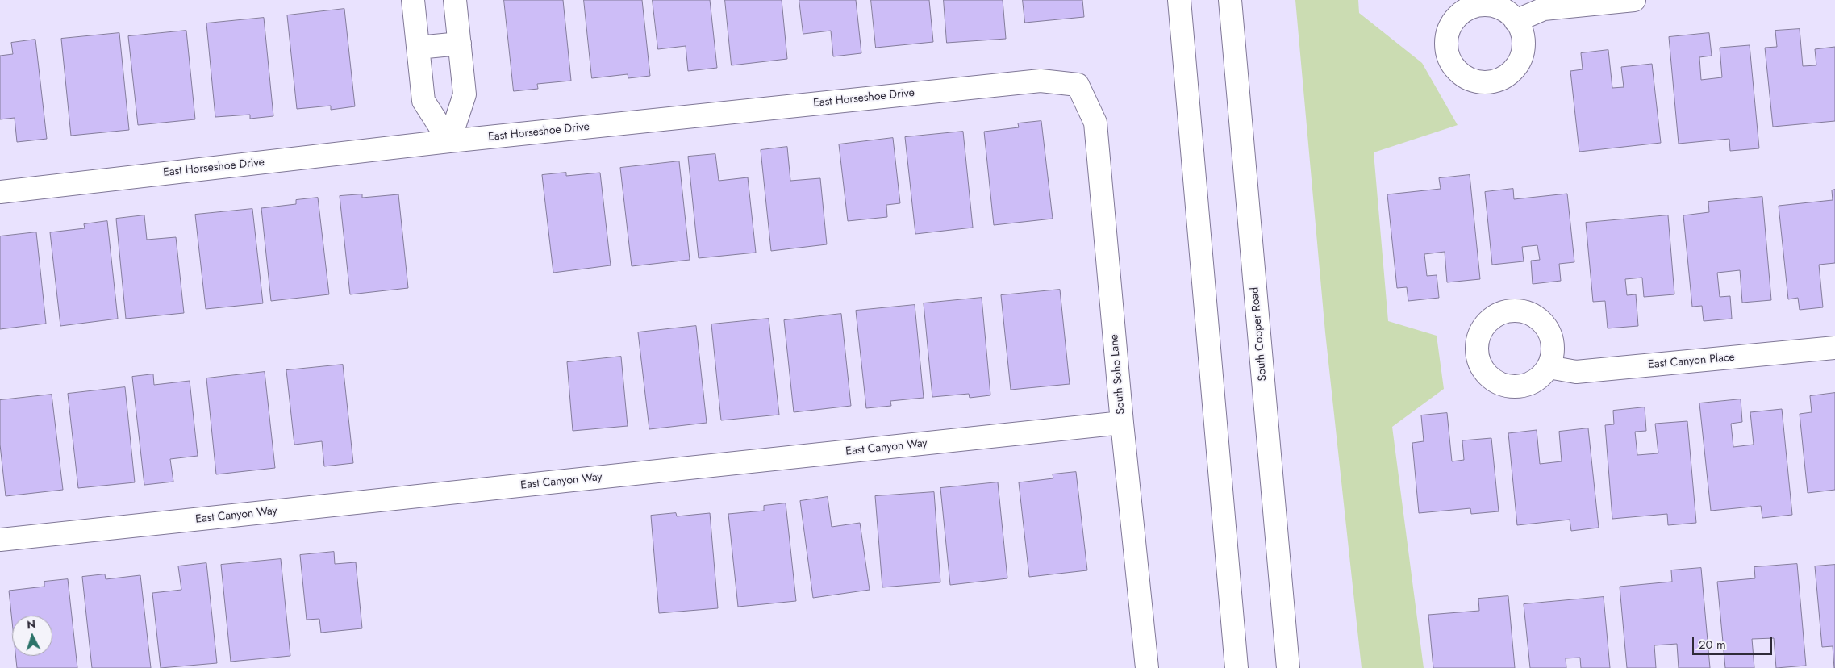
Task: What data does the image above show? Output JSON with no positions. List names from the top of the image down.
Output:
{
  "streets": {
    "street": [
      "East Horseshoe Drive",
      "South Cooper Road",
      "East Canyon Place",
      "South Soho Lane",
      "East Canyon Way"
    ]
  },
  "crossings": [
    ["East Horseshoe Drive", "South Soho Lane"],
    ["South Soho Lane", "East Canyon Way"]
  ],
  "scale_bar": "20 m",
  "north": "top"
}
